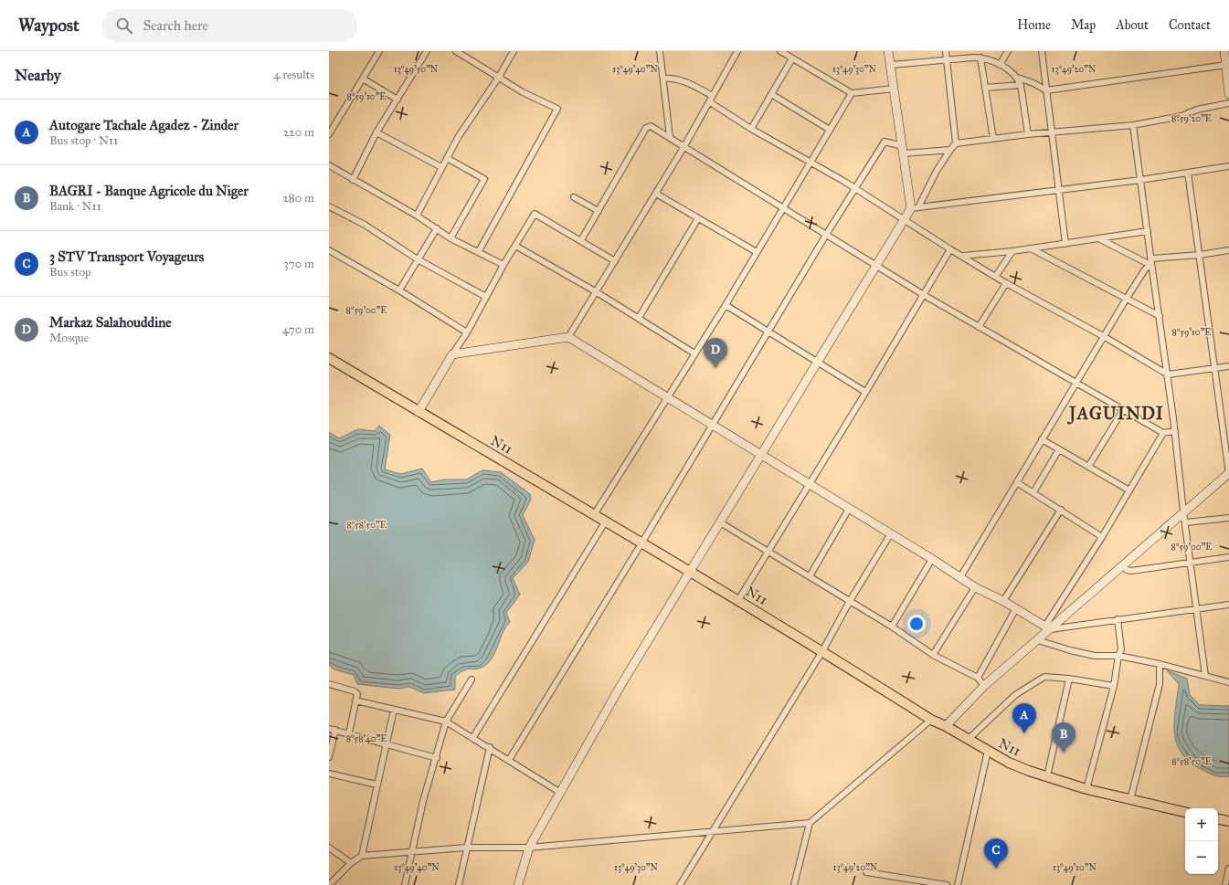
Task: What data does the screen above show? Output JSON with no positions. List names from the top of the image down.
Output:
{
  "streets": {
    "main road": ["N11"]
  },
  "districts": ["JAGUINDI"],
  "page": {
    "header": "Waypost",
    "search": "Search here",
    "nav": [
      "Home",
      "Map",
      "About",
      "Contact"
    ],
    "heading": ["Nearby", "4 results"],
    "list": [
      {
        "mark": "A",
        "name": "Autogare Tachale Agadez - Zinder",
        "note": "Bus stop · N11",
        "value": "220 m"
      },
      {
        "mark": "B",
        "name": "BAGRI - Banque Agricole du Niger",
        "note": "Bank · N11",
        "value": "280 m"
      },
      {
        "mark": "C",
        "name": "3 STV Transport Voyageurs",
        "note": "Bus stop",
        "value": "370 m"
      },
      {
        "mark": "D",
        "name": "Markaz Salahouddine",
        "note": "Mosque",
        "value": "470 m"
      }
    ],
    "pins": [
      "D",
      "A",
      "B",
      "C"
    ],
    "map_buttons": ["+", "−"]
  },
  "coordinates": [
    "13°49'50\"N",
    "13°49'40\"N",
    "13°49'30\"N",
    "13°49'20\"N",
    "8°59'10\"E",
    "8°59'20\"E",
    "8°59'00\"E",
    "8°58'50\"E",
    "8°58'40\"E",
    "13°49'10\"N"
  ]
}
